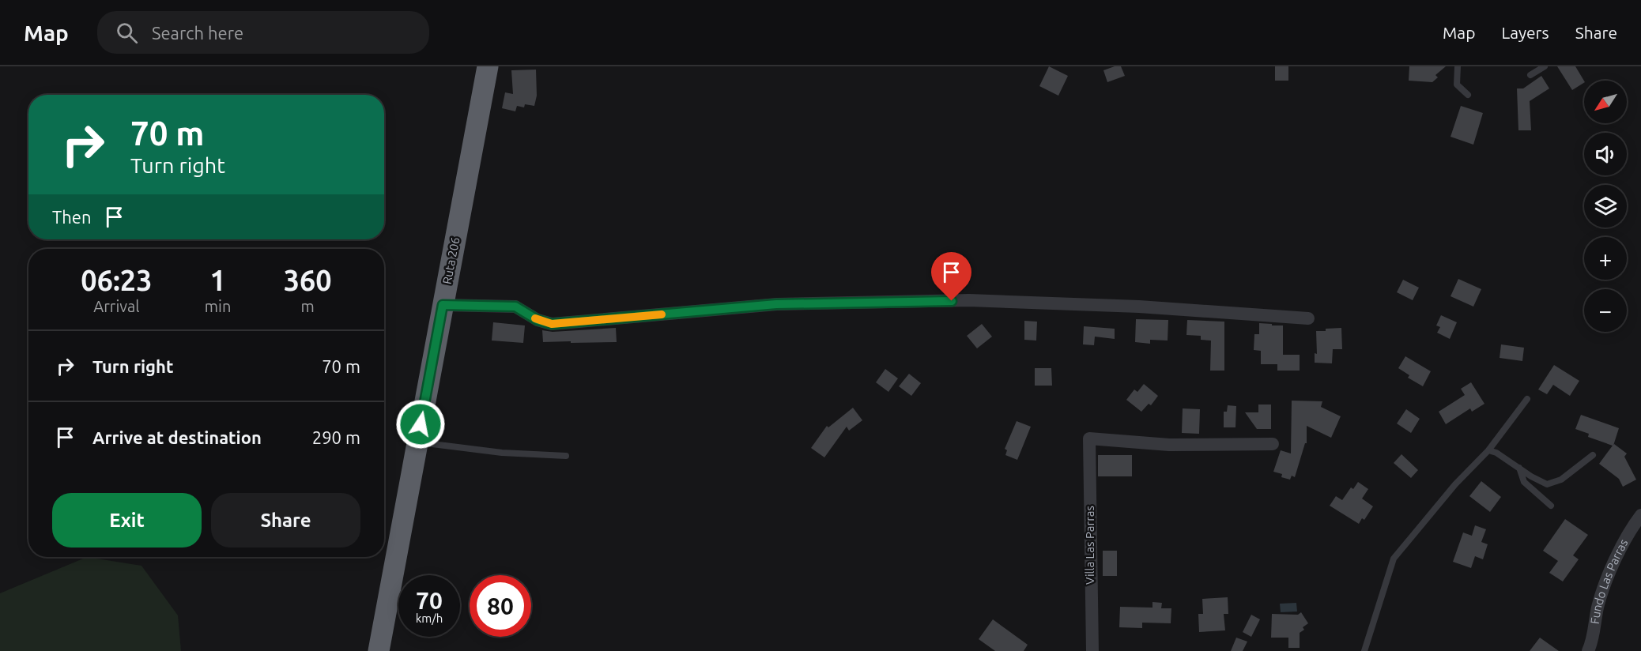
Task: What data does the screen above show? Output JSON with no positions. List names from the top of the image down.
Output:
{
  "streets": {
    "highway": ["Ruta 206"],
    "street": ["Villa Las Parras", "Fundo Las Parras"]
  },
  "north": "bottom left",
  "page": {
    "header": "Map",
    "search": "Search here",
    "nav": ["Map", "Layers", "Share"],
    "map_buttons": ["+", "−"],
    "turn": ["70 m", "Turn right"],
    "then": "Then",
    "eta": [
      "06:23",
      "Arrival",
      "1",
      "min",
      "360",
      "m"
    ],
    "list": [
      {
        "name": "Turn right",
        "value": "70 m"
      },
      {
        "name": "Arrive at destination",
        "value": "290 m"
      }
    ],
    "buttons": ["Exit", "Share"],
    "speed": "70 km/h",
    "limit": "80"
  }
}
